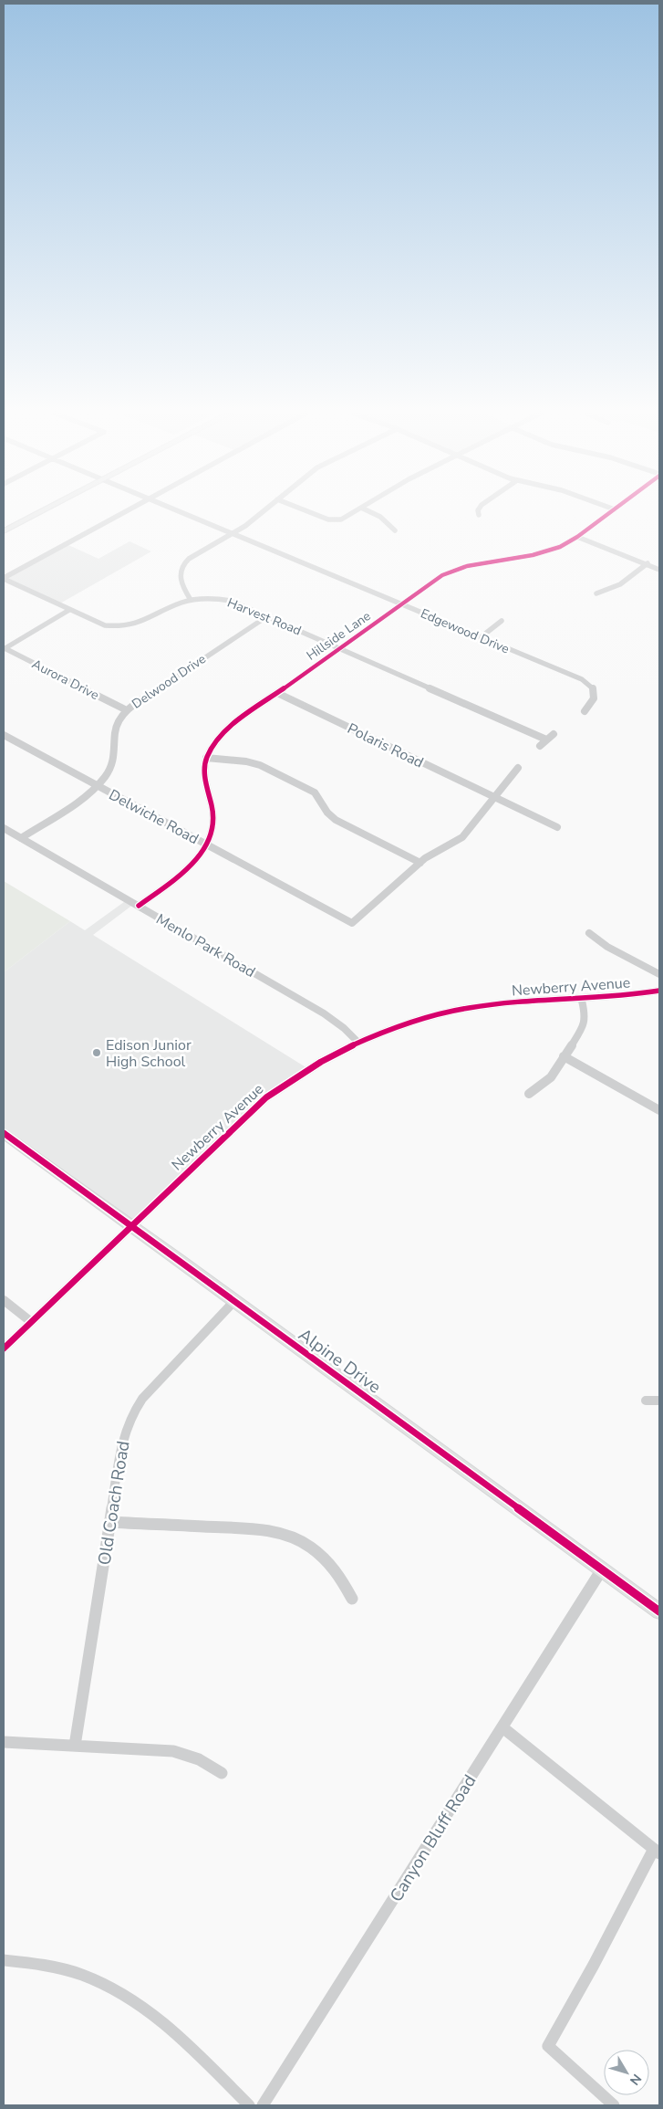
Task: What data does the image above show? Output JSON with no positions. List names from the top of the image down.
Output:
{
  "streets": {
    "main road": ["Alpine Drive"],
    "street": [
      "Harvest Road",
      "Edgewood Drive",
      "Hillside Lane",
      "Aurora Drive",
      "Delwood Drive",
      "Polaris Road",
      "Delwiche Road",
      "Menlo Park Road",
      "Newberry Avenue",
      "Old Coach Road",
      "Canyon Bluff Road"
    ]
  },
  "crossings": [
    ["Harvest Road", "Hillside Lane"],
    ["Harvest Road", "Delwood Drive"],
    ["Edgewood Drive", "Hillside Lane"],
    ["Hillside Lane", "Polaris Road"],
    ["Hillside Lane", "Delwiche Road"],
    ["Hillside Lane", "Menlo Park Road"],
    ["Aurora Drive", "Delwood Drive"],
    ["Delwood Drive", "Delwiche Road"],
    ["Delwood Drive", "Menlo Park Road"],
    ["Menlo Park Road", "Newberry Avenue"],
    ["Newberry Avenue", "Alpine Drive"],
    ["Alpine Drive", "Old Coach Road"],
    ["Alpine Drive", "Canyon Bluff Road"]
  ],
  "places": ["Edison Junior High School"],
  "north": "bottom right"
}
